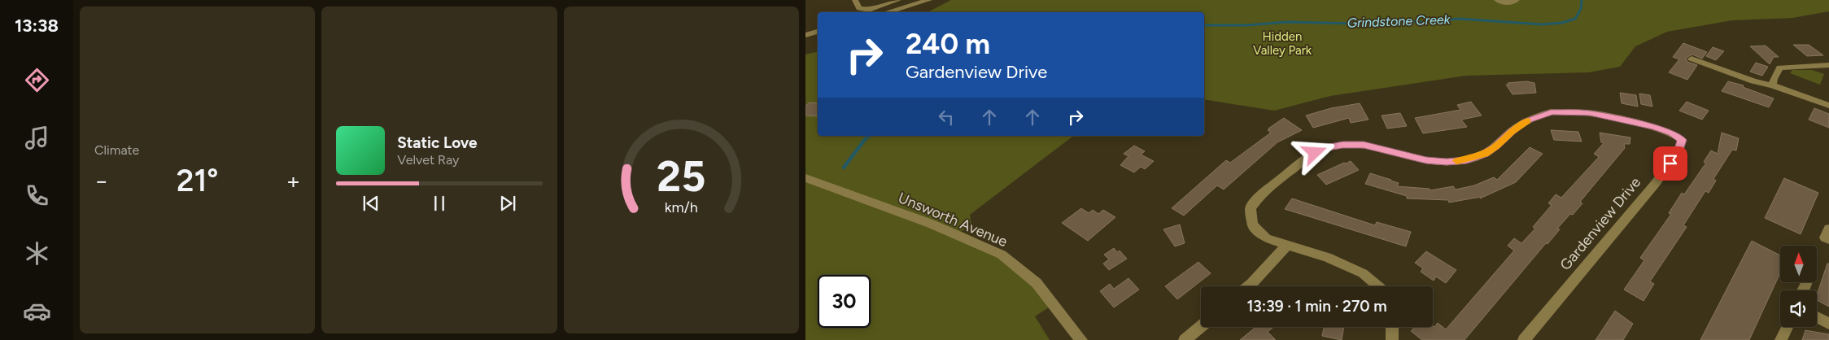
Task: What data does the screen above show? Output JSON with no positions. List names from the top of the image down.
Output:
{
  "streets": {
    "street": ["Unsworth Avenue", "Gardenview Drive"]
  },
  "water": ["Grindstone Creek"],
  "parks": ["Hidden Valley Park"],
  "north": "top",
  "page": {
    "tabs": "13:38",
    "tile": "Climate",
    "turn": ["240 m", "Gardenview Drive"],
    "song": ["Static Love", "Velvet Ray"],
    "heat": ["−", "21°", "+"],
    "limit": "30",
    "trip": "13:39 · 1 min · 270 m",
    "gauge": ["25", "km/h"]
  }
}
